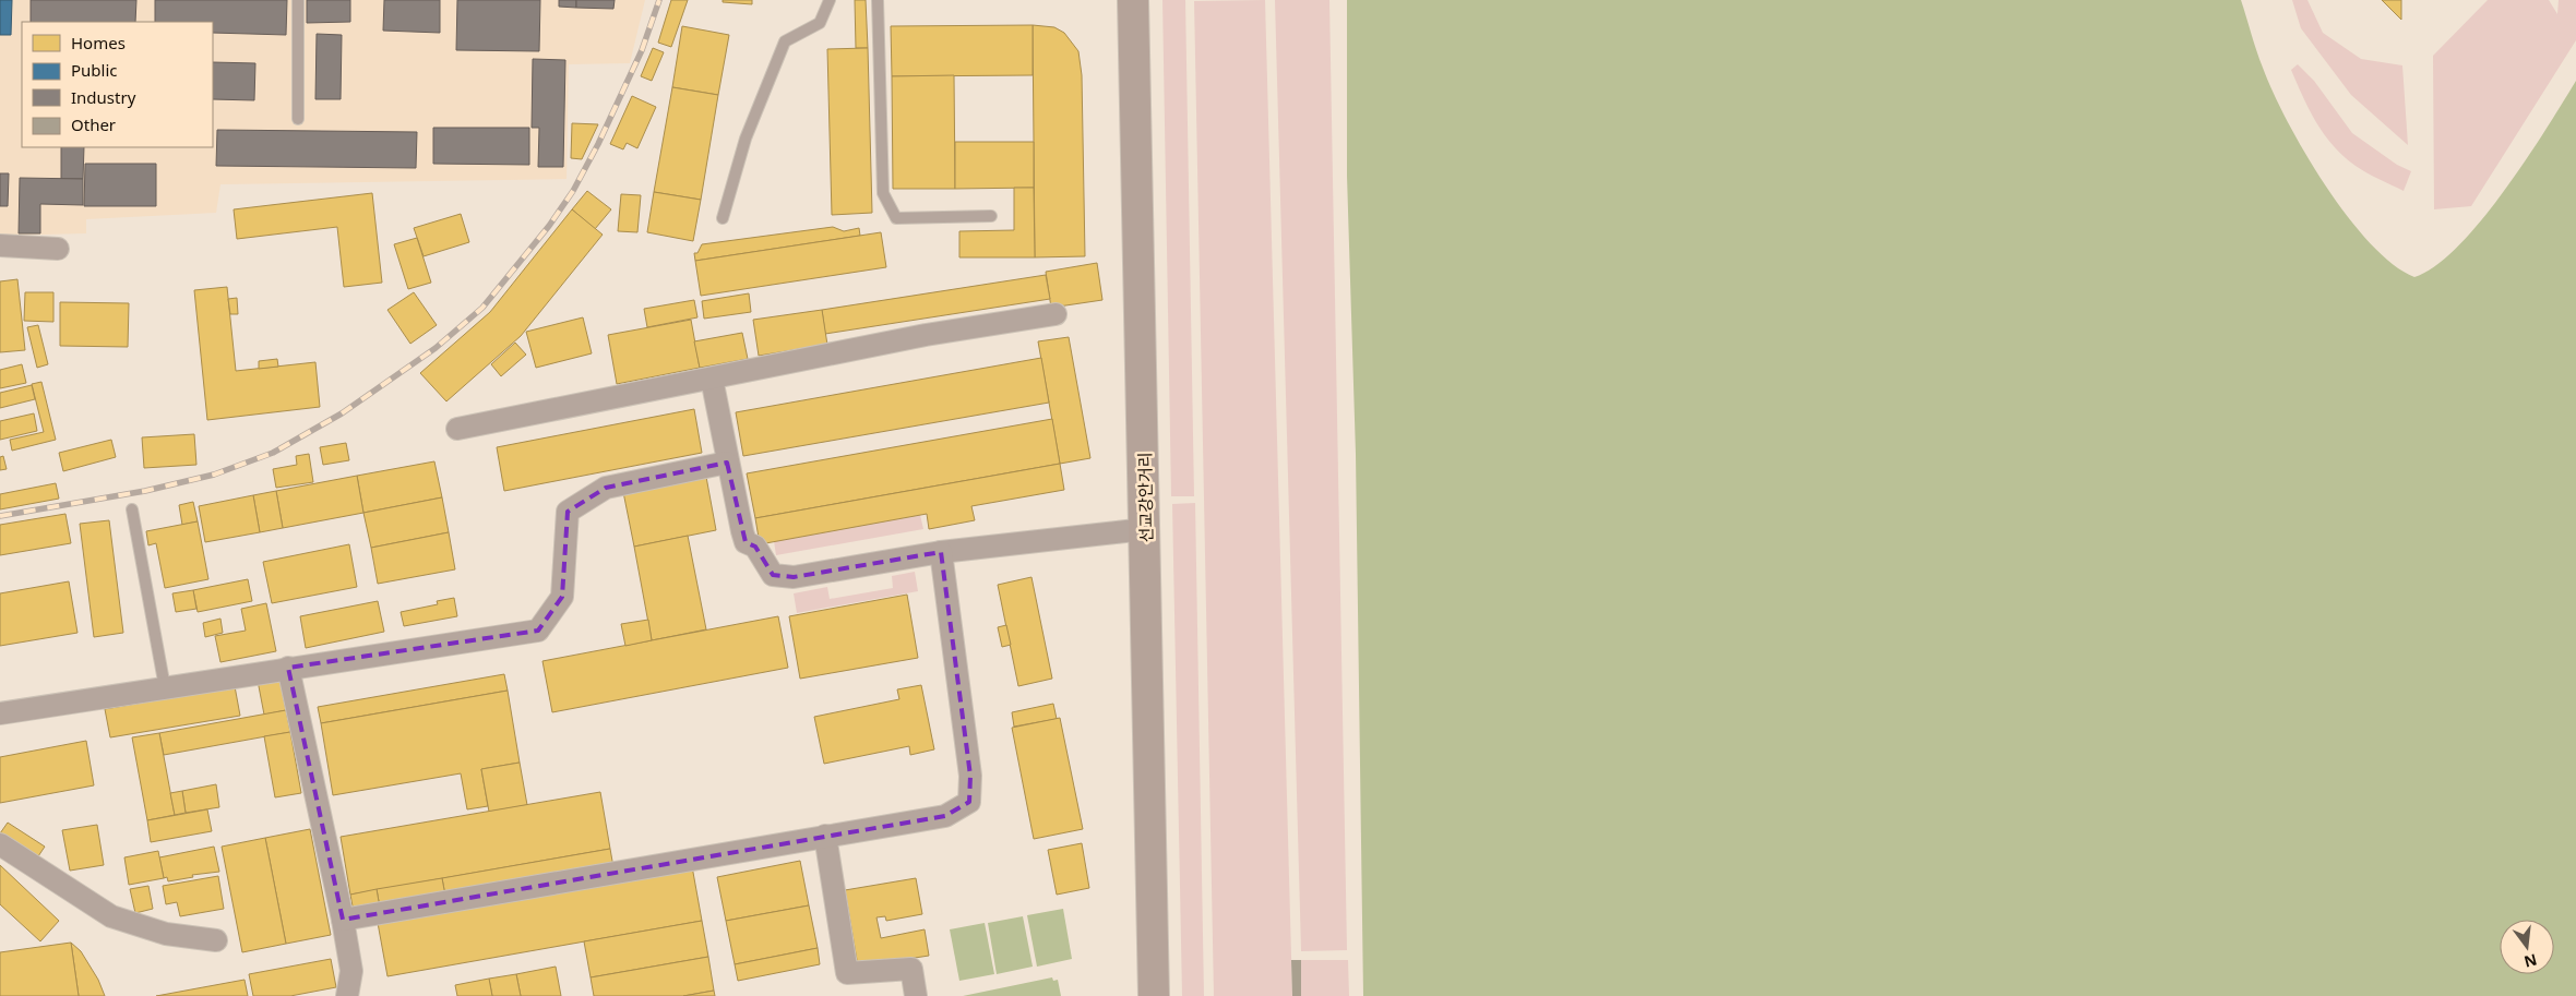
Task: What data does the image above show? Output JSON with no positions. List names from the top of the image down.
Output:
{
  "streets": {
    "main road": ["선교강안거리"]
  },
  "legend": [
    "Homes",
    "Public",
    "Industry",
    "Other"
  ],
  "north": "bottom"
}
